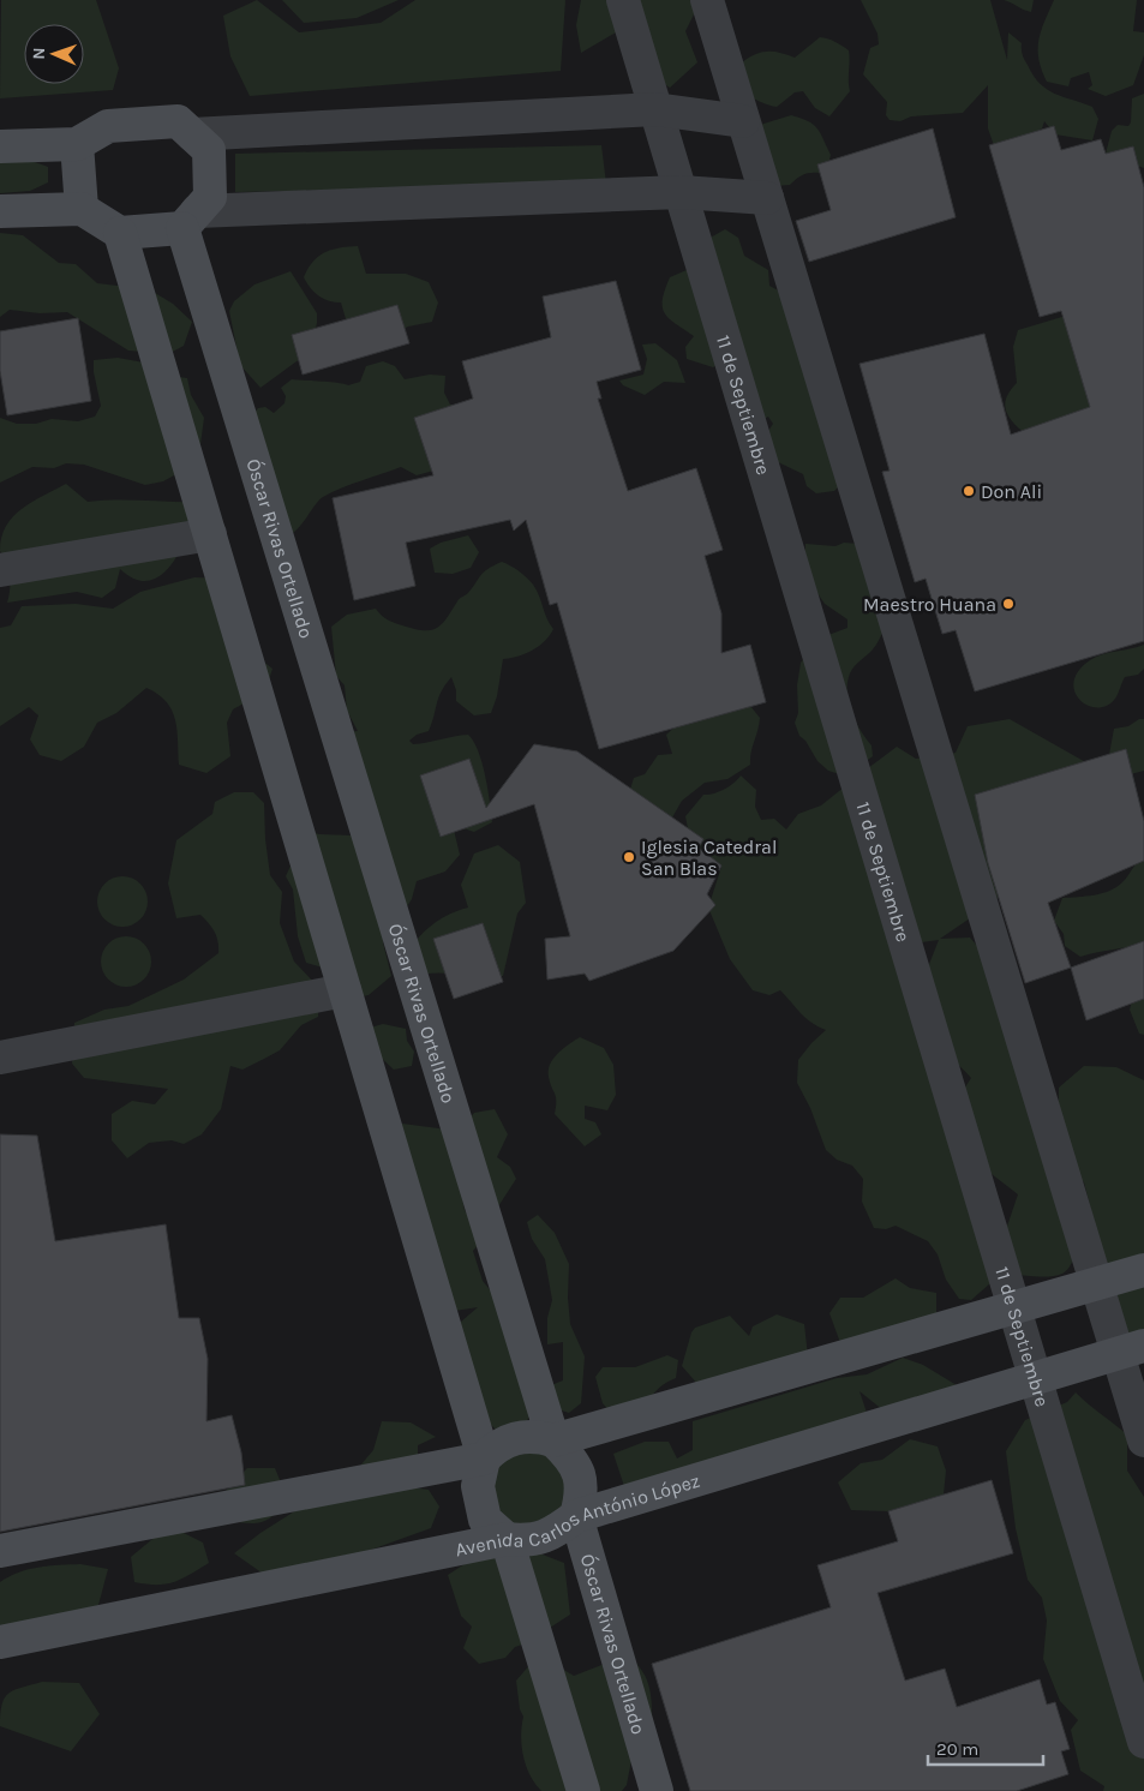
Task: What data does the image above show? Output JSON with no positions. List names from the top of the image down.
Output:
{
  "streets": {
    "street": ["11 de Septiembre", "Óscar Rivas Ortellado", "Avenida Carlos António López"]
  },
  "crossings": [
    ["11 de Septiembre", "Avenida Carlos António López"],
    ["Óscar Rivas Ortellado", "Avenida Carlos António López"]
  ],
  "places": ["Don Ali", "Maestro Huana", "Iglesia Catedral San Blas"],
  "scale_bar": "20 m",
  "north": "left"
}
